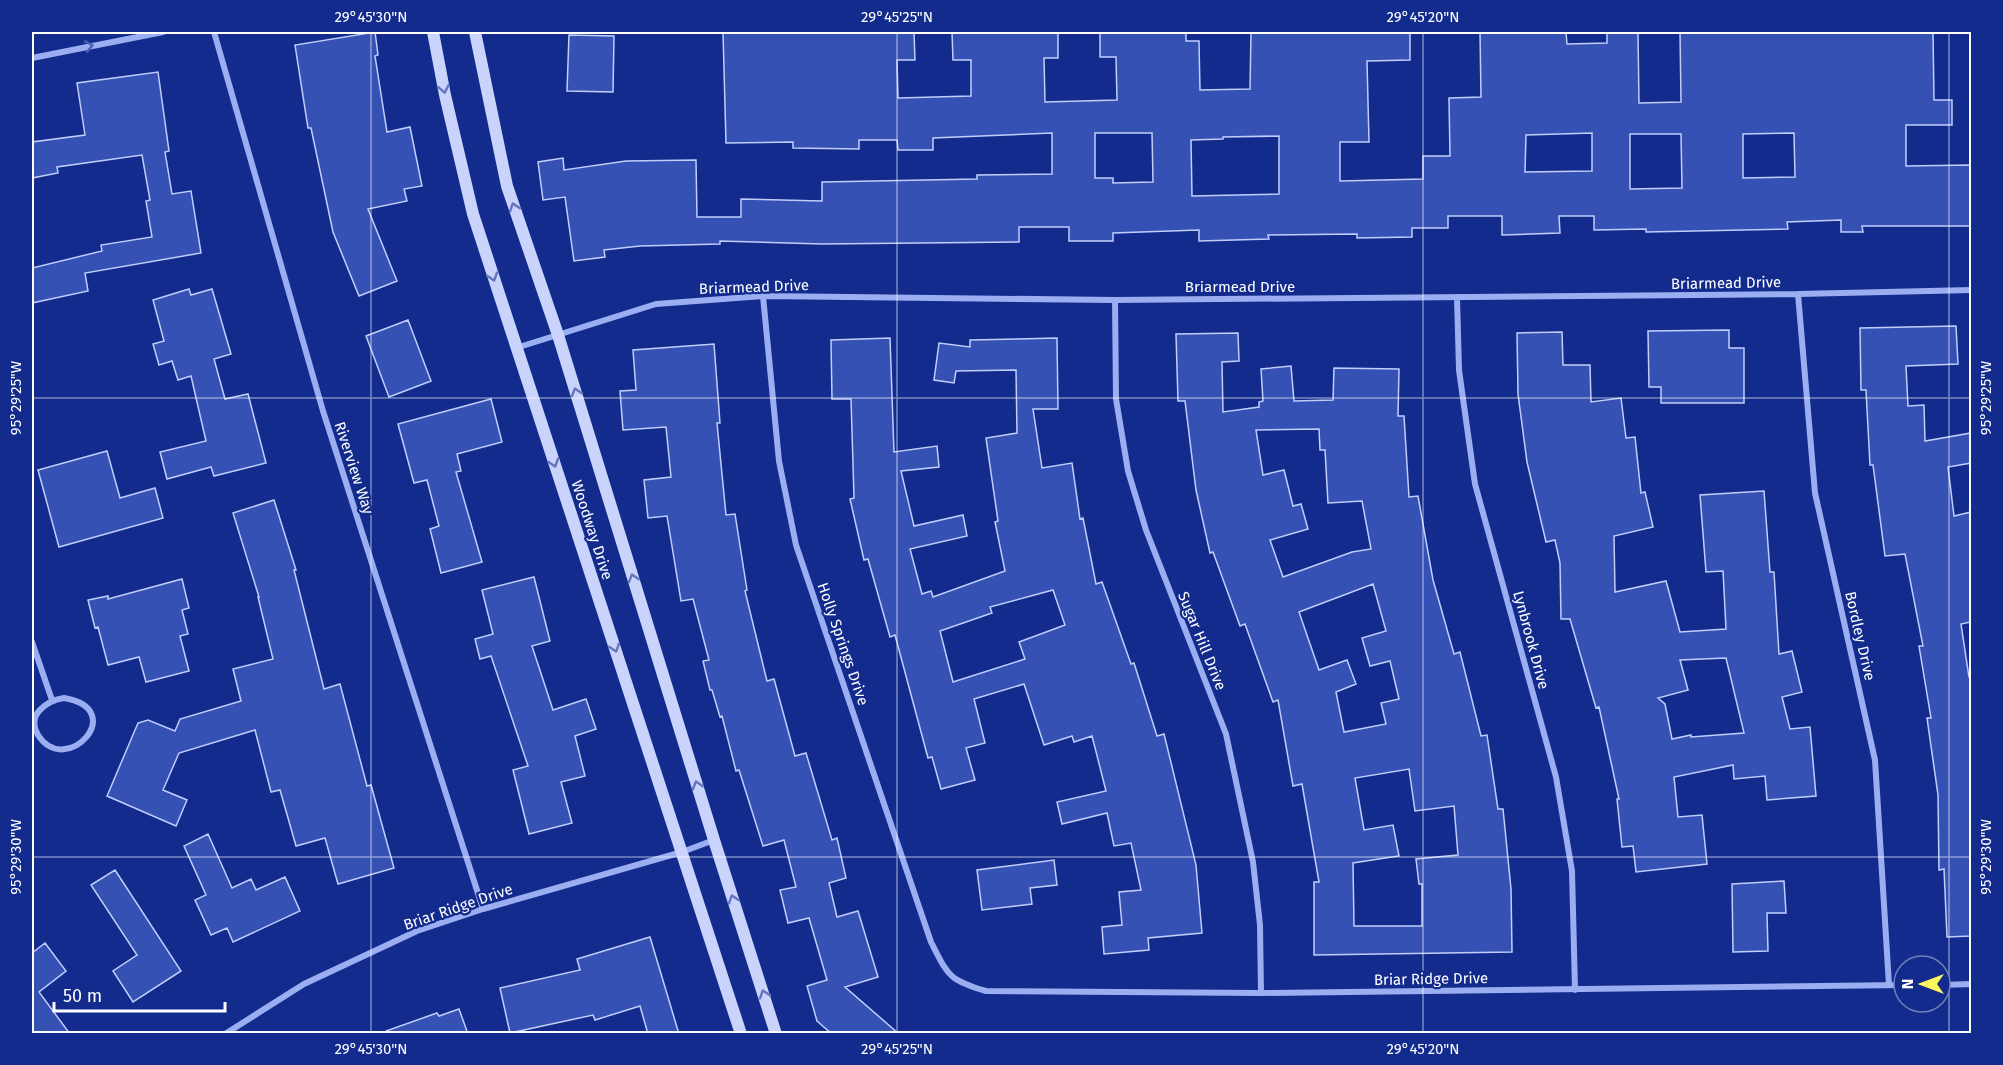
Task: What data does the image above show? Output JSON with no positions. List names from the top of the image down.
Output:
{
  "streets": {
    "main road": ["Woodway Drive"],
    "street": [
      "Briarmead Drive",
      "Riverview Way",
      "Bordley Drive",
      "Lynbrook Drive",
      "Sugar Hill Drive",
      "Holly Springs Drive",
      "Briar Ridge Drive"
    ]
  },
  "crossings": [
    ["Briarmead Drive", "Woodway Drive"],
    ["Briarmead Drive", "Bordley Drive"],
    ["Briarmead Drive", "Lynbrook Drive"],
    ["Briarmead Drive", "Sugar Hill Drive"],
    ["Briarmead Drive", "Holly Springs Drive"],
    ["Riverview Way", "Briar Ridge Drive"],
    ["Woodway Drive", "Briar Ridge Drive"],
    ["Bordley Drive", "Briar Ridge Drive"],
    ["Lynbrook Drive", "Briar Ridge Drive"],
    ["Sugar Hill Drive", "Briar Ridge Drive"],
    ["Holly Springs Drive", "Briar Ridge Drive"]
  ],
  "scale_bar": "50 m",
  "north": "left",
  "coordinates": [
    "29°45'30\"N",
    "29°45'25\"N",
    "29°45'20\"N",
    "95°29'25\"W",
    "95°29'30\"W"
  ]
}
